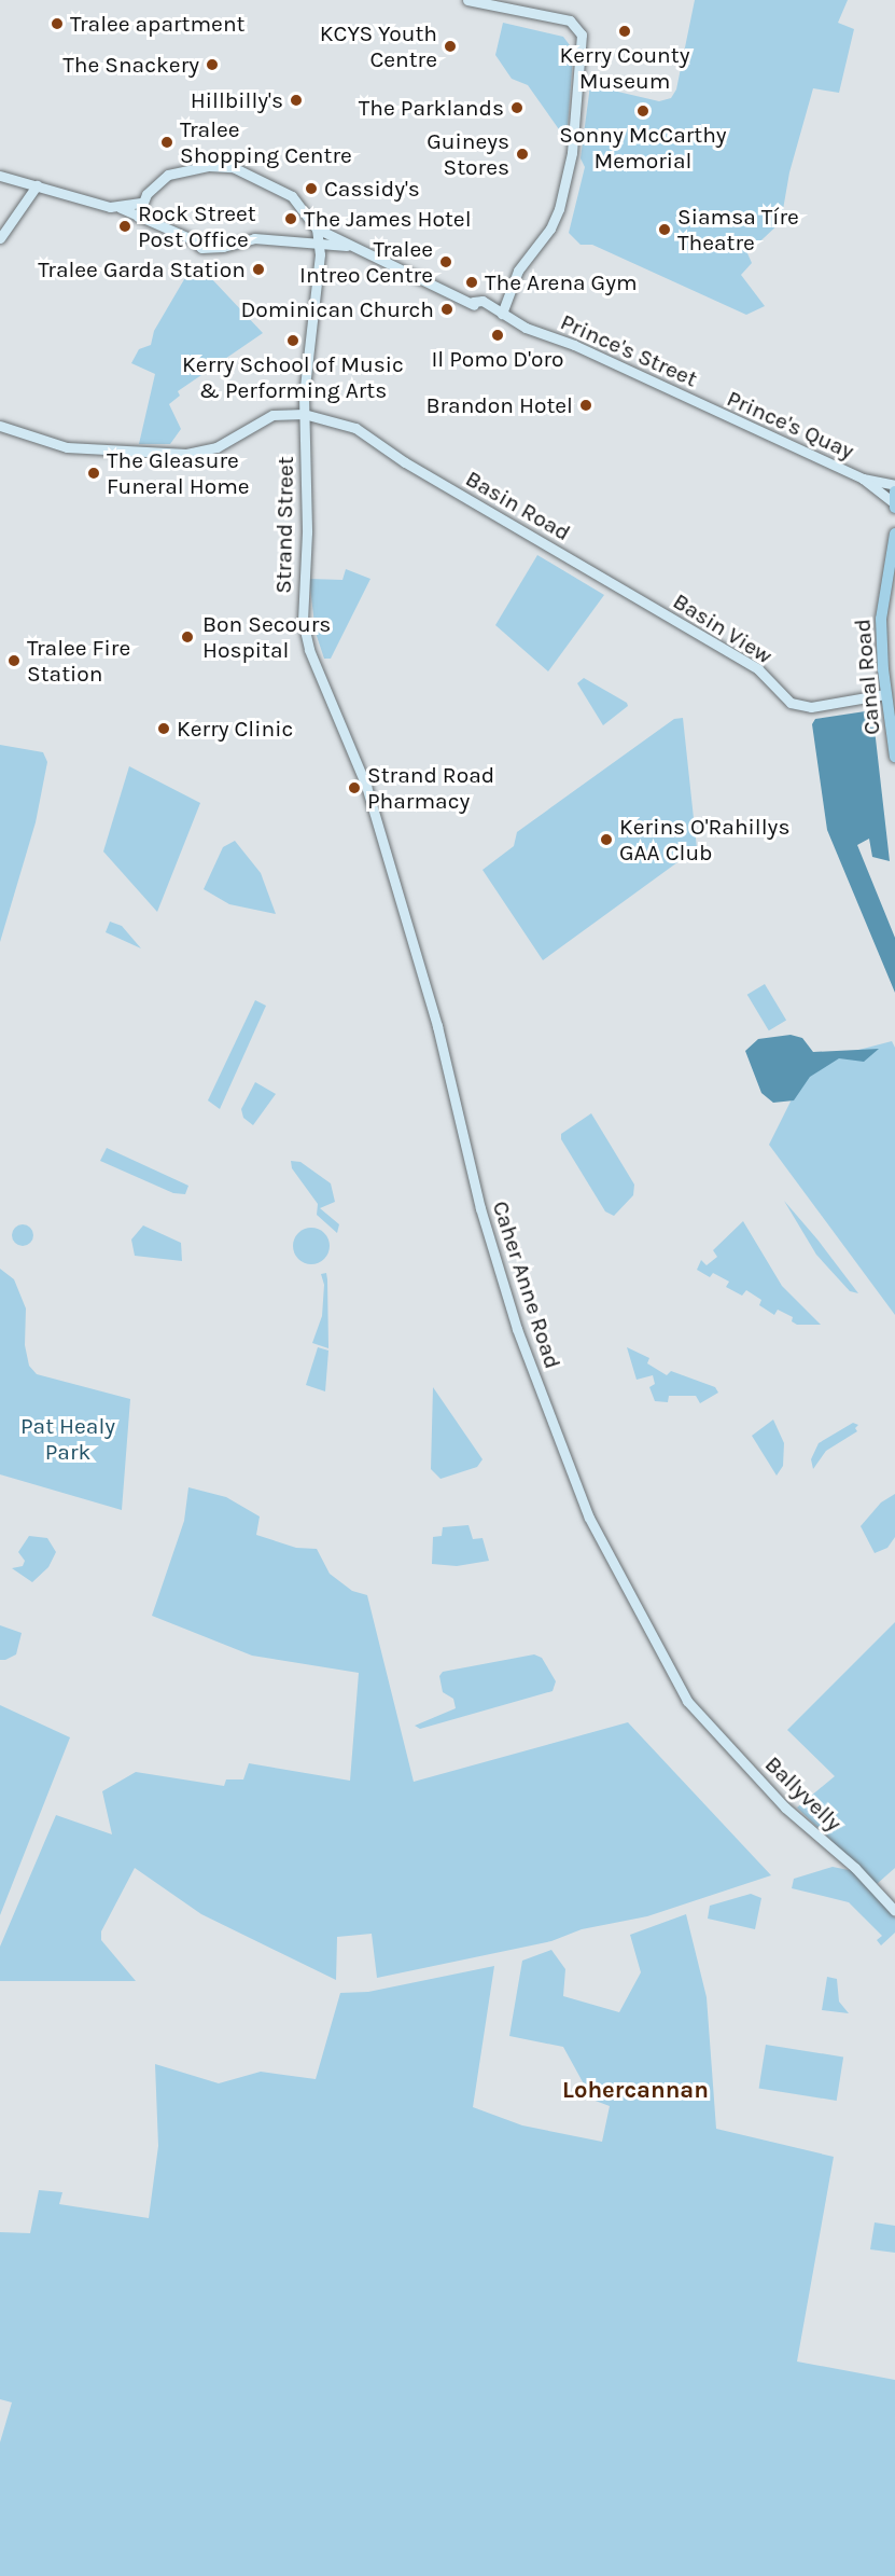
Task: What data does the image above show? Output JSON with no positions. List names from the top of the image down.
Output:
{
  "streets": {
    "main road": [
      "Prince's Street",
      "Prince's Quay",
      "Basin Road",
      "Strand Street",
      "Basin View",
      "Canal Road",
      "Caher Anne Road",
      "Ballyvelly"
    ]
  },
  "crossings": [
    ["Prince's Street", "Prince's Quay"],
    ["Basin Road", "Strand Street"],
    ["Basin Road", "Basin View"],
    ["Strand Street", "Caher Anne Road"],
    ["Basin View", "Canal Road"],
    ["Caher Anne Road", "Ballyvelly"]
  ],
  "districts": ["Lohercannan"],
  "parks": ["Pat Healy Park"],
  "places": [
    "Tralee apartment",
    "Kerry County Museum",
    "KCYS Youth Centre",
    "The Snackery",
    "Hillbilly's",
    "The Parklands",
    "Sonny McCarthy Memorial",
    "Tralee Shopping Centre",
    "Guineys Stores",
    "Cassidy's",
    "The James Hotel",
    "Rock Street Post Office",
    "Siamsa Tíre Theatre",
    "Tralee Intreo Centre",
    "Tralee Garda Station",
    "The Arena Gym",
    "Dominican Church",
    "Il Pomo D'oro",
    "Kerry School of Music & Performing Arts",
    "Brandon Hotel",
    "The Gleasure Funeral Home",
    "Bon Secours Hospital",
    "Tralee Fire Station",
    "Kerry Clinic",
    "Strand Road Pharmacy",
    "Kerins O'Rahillys GAA Club"
  ]
}
